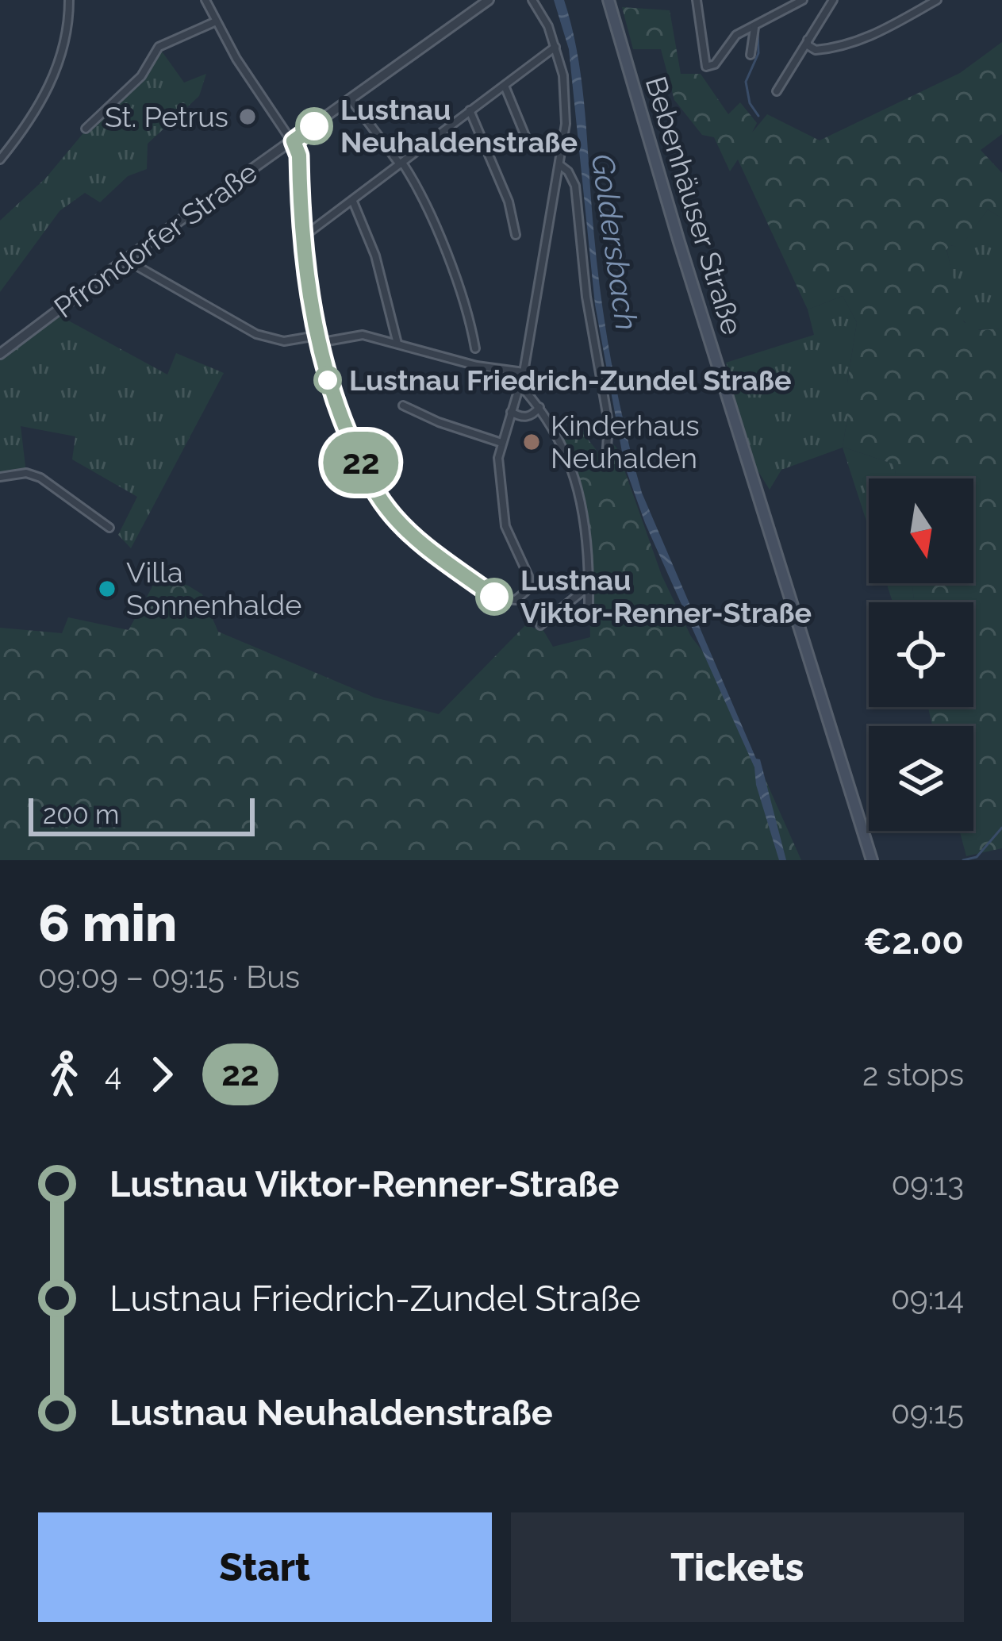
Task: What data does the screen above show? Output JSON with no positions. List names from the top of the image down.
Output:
{
  "streets": {
    "main road": ["Bebenhäuser Straße"],
    "street": ["Pfrondorfer Straße"]
  },
  "water": ["Goldersbach"],
  "places": [
    "St. Petrus",
    "Lustnau Neuhaldenstraße",
    "Lustnau Friedrich-Zundel Straße",
    "Kinderhaus Neuhalden",
    "Villa Sonnenhalde",
    "Lustnau Viktor-Renner-Straße"
  ],
  "lines": ["bus line 22"],
  "scale_bar": "200 m",
  "north": "bottom",
  "page": {
    "on_map": "22",
    "scale": "200 m",
    "heading": ["6 min", "09:09 – 09:15 · Bus", "€2.00"],
    "legs": ["4", "22", "2 stops"],
    "list": [
      {
        "name": "Lustnau Viktor-Renner-Straße",
        "value": "09:13"
      },
      {
        "name": "Lustnau Friedrich-Zundel Straße",
        "value": "09:14"
      },
      {
        "name": "Lustnau Neuhaldenstraße",
        "value": "09:15"
      }
    ],
    "buttons": ["Start", "Tickets"]
  }
}
